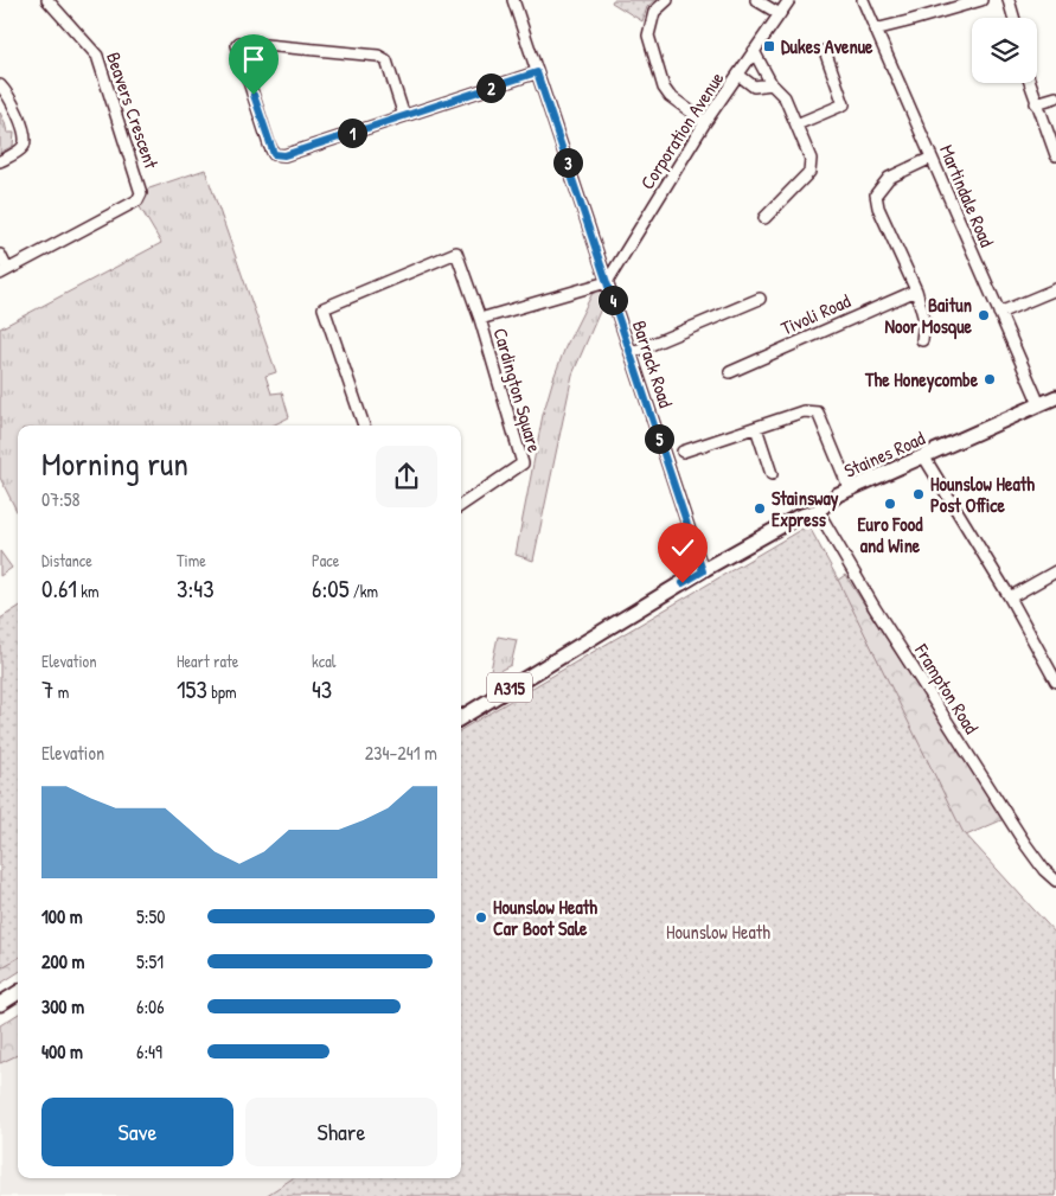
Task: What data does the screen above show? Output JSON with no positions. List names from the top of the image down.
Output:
{
  "streets": {
    "main road": ["Staines Road", "A315"],
    "street": [
      "Beavers Crescent",
      "Corporation Avenue",
      "Martindale Road",
      "Tivoli Road",
      "Barrack Road",
      "Cardington Square",
      "Frampton Road"
    ]
  },
  "crossings": [
    ["Corporation Avenue", "Barrack Road"],
    ["Corporation Avenue", "Cardington Square"],
    ["Martindale Road", "Staines Road"],
    ["Barrack Road", "Cardington Square"],
    ["Barrack Road", "Staines Road"],
    ["Barrack Road", "A315"],
    ["Staines Road", "A315"],
    ["Staines Road", "Frampton Road"]
  ],
  "parks": ["Hounslow Heath"],
  "places": {
    "transit": ["Dukes Avenue"],
    "other": [
      "Baitun Noor Mosque",
      "The Honeycombe",
      "Hounslow Heath Post Office",
      "Euro Food and Wine",
      "Stainsway Express",
      "Hounslow Heath Car Boot Sale"
    ]
  },
  "page": {
    "pins": [
      "2",
      "1",
      "3",
      "4",
      "5"
    ],
    "heading": ["Morning run", "07:58"],
    "stats": [
      ["Distance", "0.61 km"],
      ["Time", "3:43"],
      ["Pace", "6:05 /km"],
      ["Elevation", "7 m"],
      ["Heart rate", "153 bpm"],
      ["kcal", "43"]
    ],
    "chart": ["Elevation", "234–241 m"],
    "list": [
      {
        "name": "100 m",
        "note": "5:50"
      },
      {
        "name": "200 m",
        "note": "5:51"
      },
      {
        "name": "300 m",
        "note": "6:06"
      },
      {
        "name": "400 m",
        "note": "6:49"
      }
    ],
    "buttons": ["Save", "Share"]
  }
}
